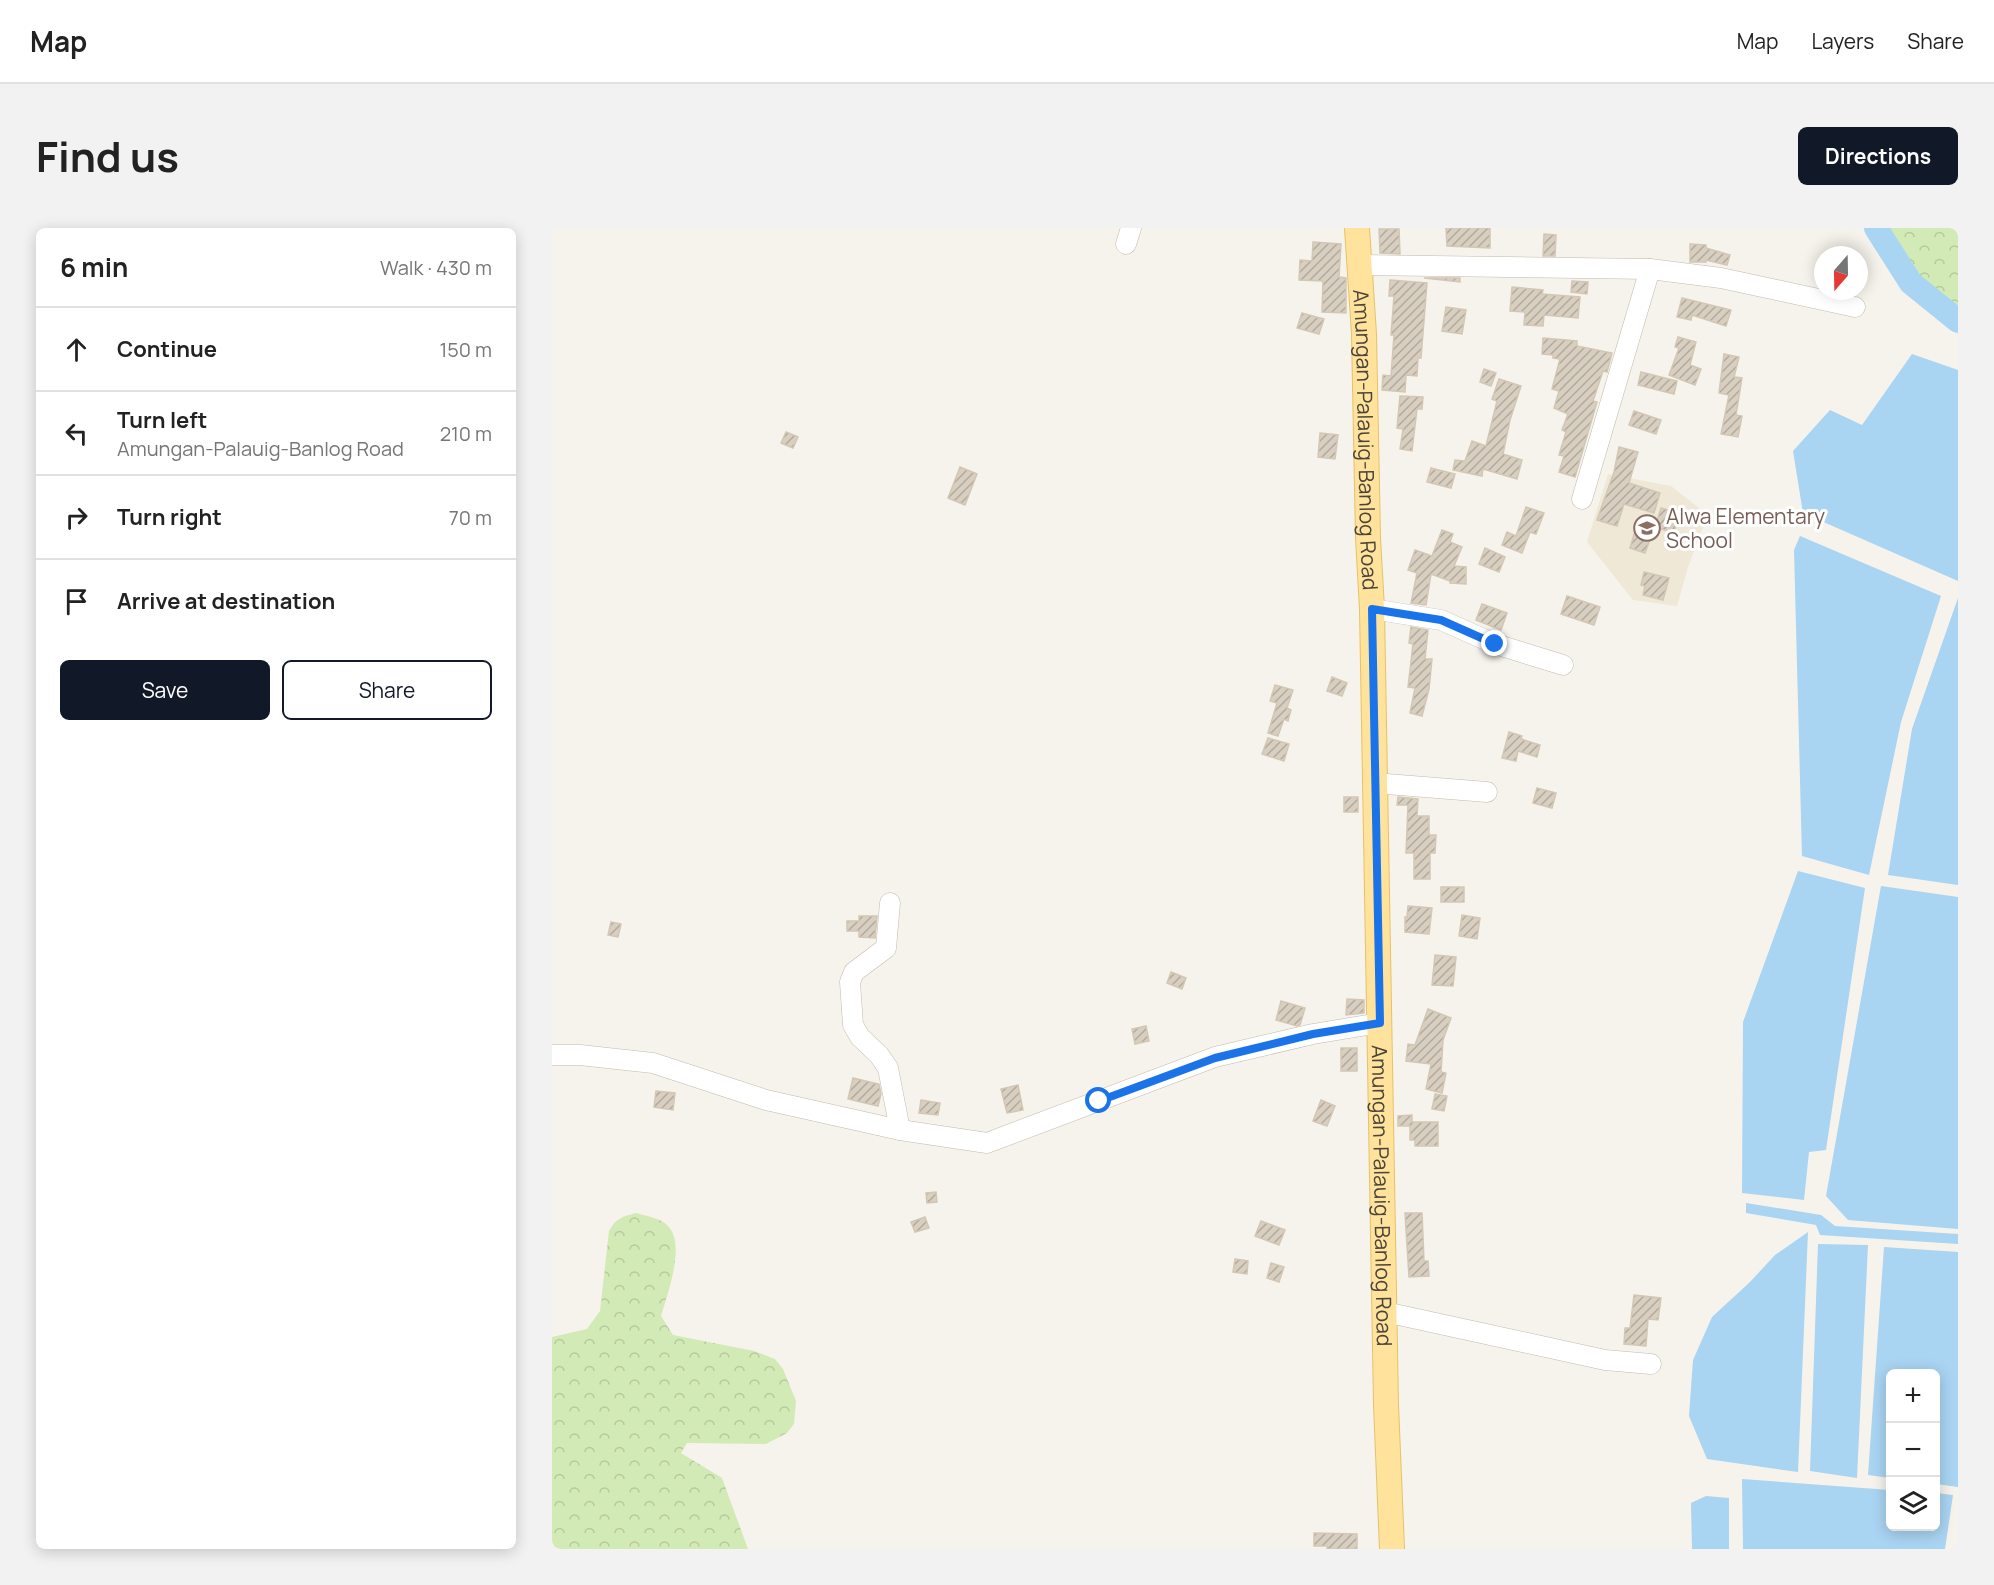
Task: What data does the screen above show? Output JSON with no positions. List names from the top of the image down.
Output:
{
  "streets": {
    "main road": ["Amungan-Palauig-Banlog Road"]
  },
  "places": {
    "school or university": ["Alwa Elementary School"]
  },
  "north": "bottom",
  "page": {
    "header": "Map",
    "nav": ["Map", "Layers", "Share"],
    "title": "Find us",
    "buttons": [
      "Directions",
      ["Save", "Share"]
    ],
    "heading": ["6 min", "Walk · 430 m"],
    "list": [
      ["Continue", "150 m"],
      ["Turn left", "Amungan-Palauig-Banlog Road", "210 m"],
      ["Turn right", "70 m"],
      "Arrive at destination"
    ],
    "map_buttons": ["+", "−"]
  }
}
